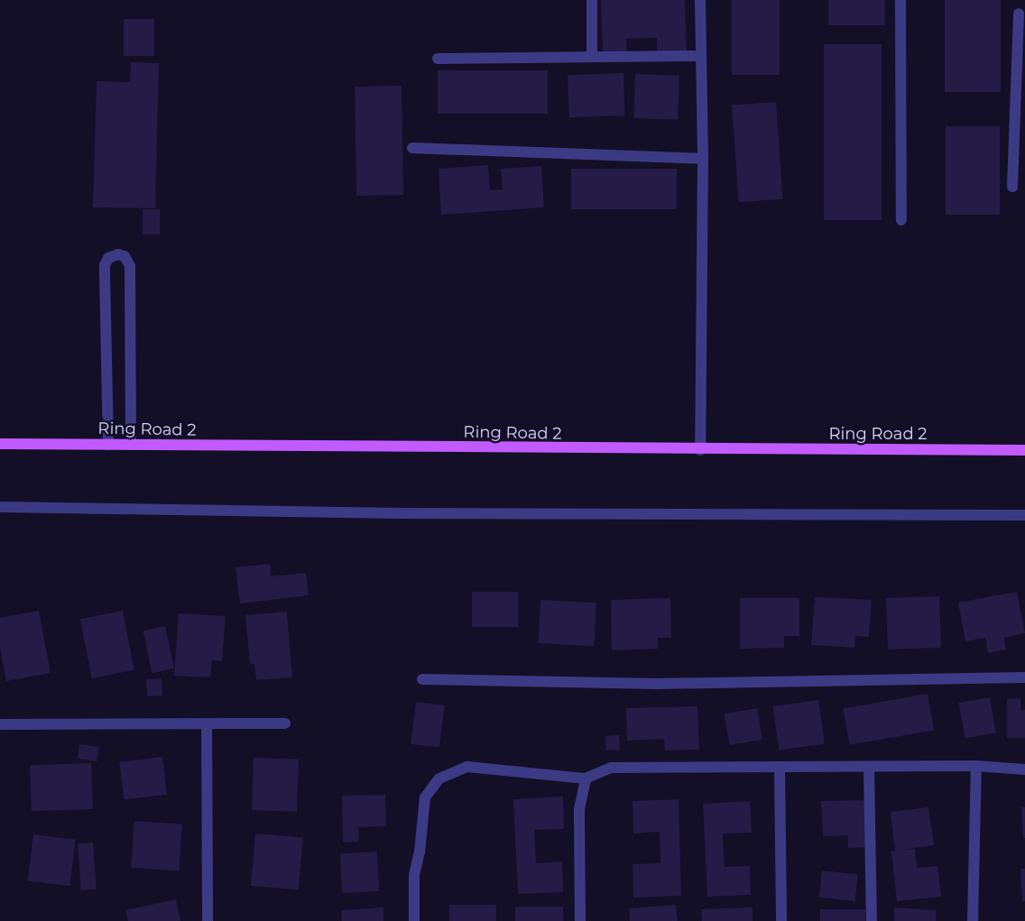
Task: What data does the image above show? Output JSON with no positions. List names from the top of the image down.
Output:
{
  "streets": {
    "main road": ["Ring Road 2"]
  }
}
